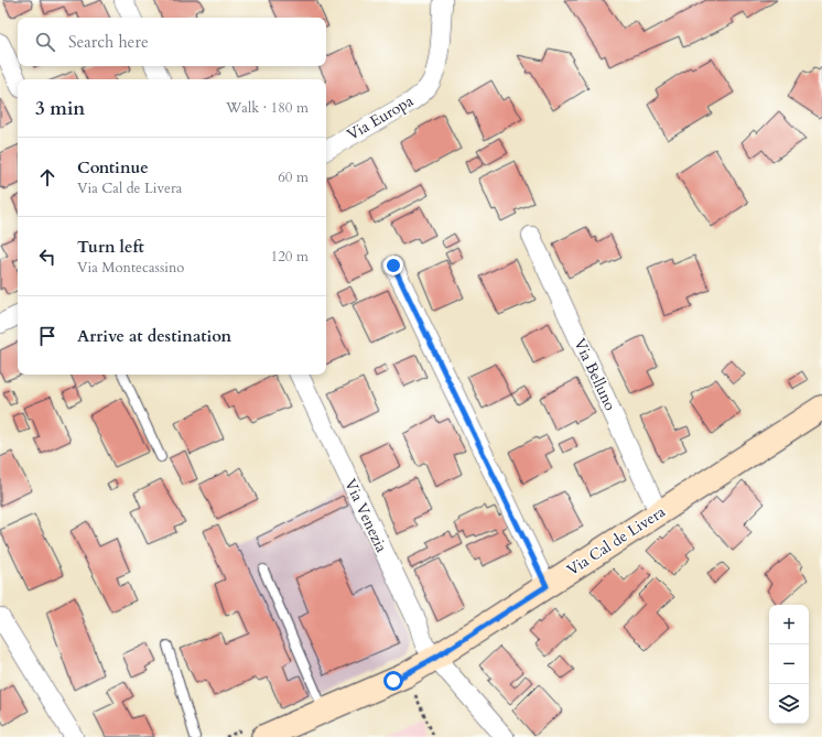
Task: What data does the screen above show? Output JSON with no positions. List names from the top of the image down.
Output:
{
  "streets": {
    "street": [
      "Via Europa",
      "Via Belluno",
      "Via Venezia",
      "Via Cal de Livera"
    ]
  },
  "crossings": [
    ["Via Belluno", "Via Cal de Livera"],
    ["Via Venezia", "Via Cal de Livera"]
  ],
  "page": {
    "search": "Search here",
    "heading": ["3 min", "Walk · 180 m"],
    "list": [
      ["Continue", "Via Cal de Livera", "60 m"],
      ["Turn left", "Via Montecassino", "120 m"],
      "Arrive at destination"
    ],
    "map_buttons": ["+", "−"]
  }
}
